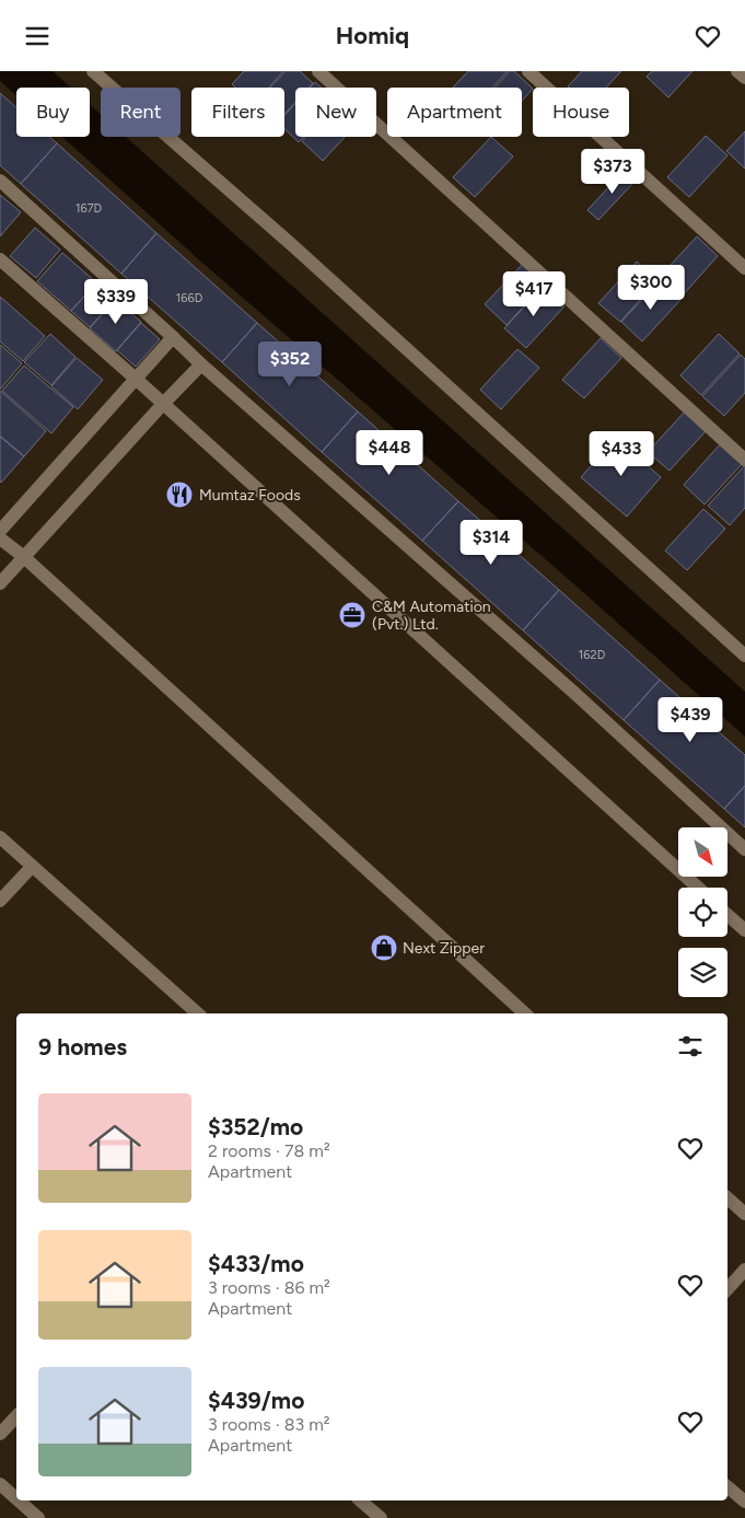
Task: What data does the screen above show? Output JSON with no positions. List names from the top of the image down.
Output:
{
  "places": {
    "restaurant": ["Mumtaz Foods"],
    "office": ["C&M Automation (Pvt.) Ltd."],
    "shop": ["Next Zipper"]
  },
  "house_numbers": ["167D", "166D", "162D"],
  "north": "bottom right",
  "page": {
    "header": "Homiq",
    "chip": [
      "Buy",
      "Rent",
      "Filters",
      "New",
      "Apartment",
      "House"
    ],
    "price": [
      "$373",
      "$300",
      "$417",
      "$339",
      "$352",
      "$448",
      "$433",
      "$314",
      "$439"
    ],
    "heading": "9 homes",
    "list": [
      {
        "name": "$352/mo",
        "note": "2 rooms · 78 m² · Apartment"
      },
      {
        "name": "$433/mo",
        "note": "3 rooms · 86 m² · Apartment"
      },
      {
        "name": "$439/mo",
        "note": "3 rooms · 83 m² · Apartment"
      }
    ]
  }
}
